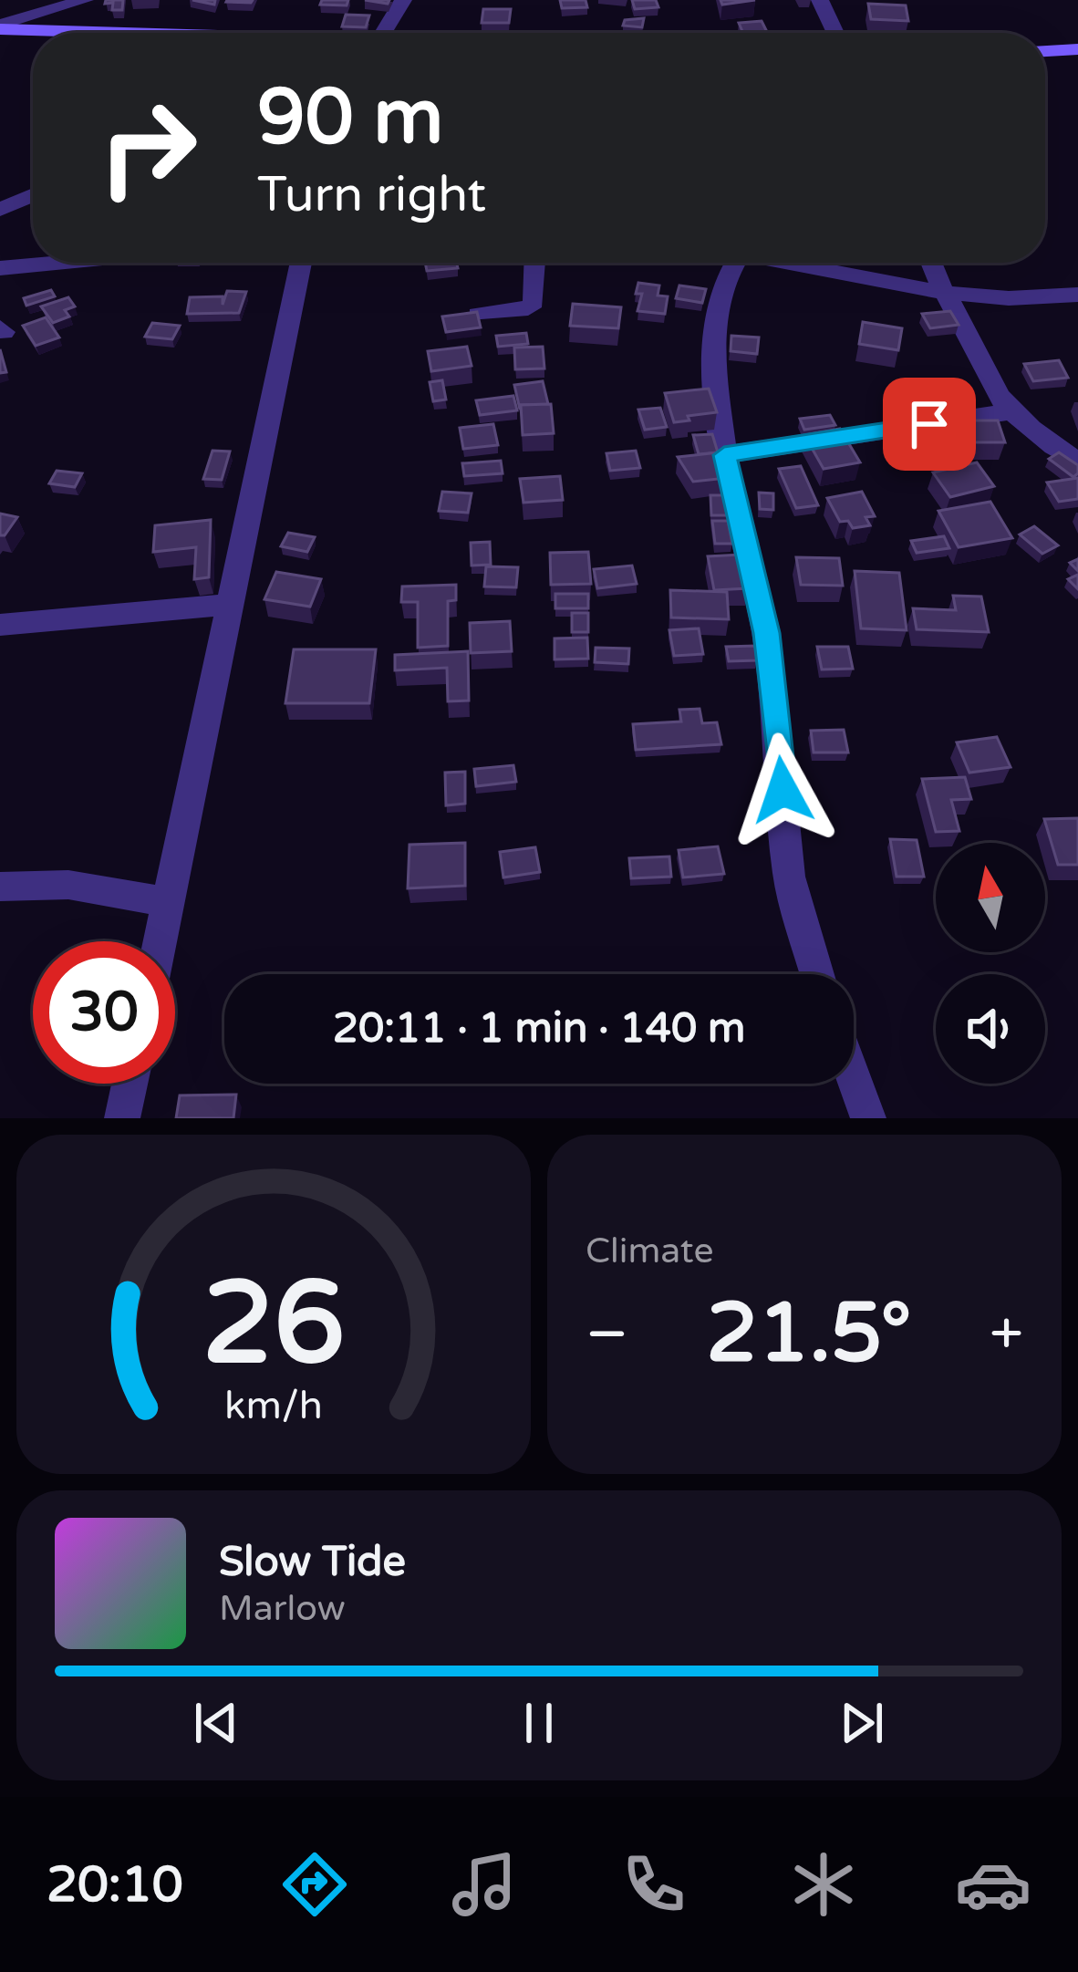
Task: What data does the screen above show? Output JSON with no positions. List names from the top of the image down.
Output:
{
  "north": "top",
  "page": {
    "turn": ["90 m", "Turn right"],
    "limit": "30",
    "trip": "20:11 · 1 min · 140 m",
    "tile": "Climate",
    "heat": ["−", "21.5°", "+"],
    "song": ["Slow Tide", "Marlow"],
    "tabs": "20:10",
    "gauge": ["26", "km/h"]
  }
}
